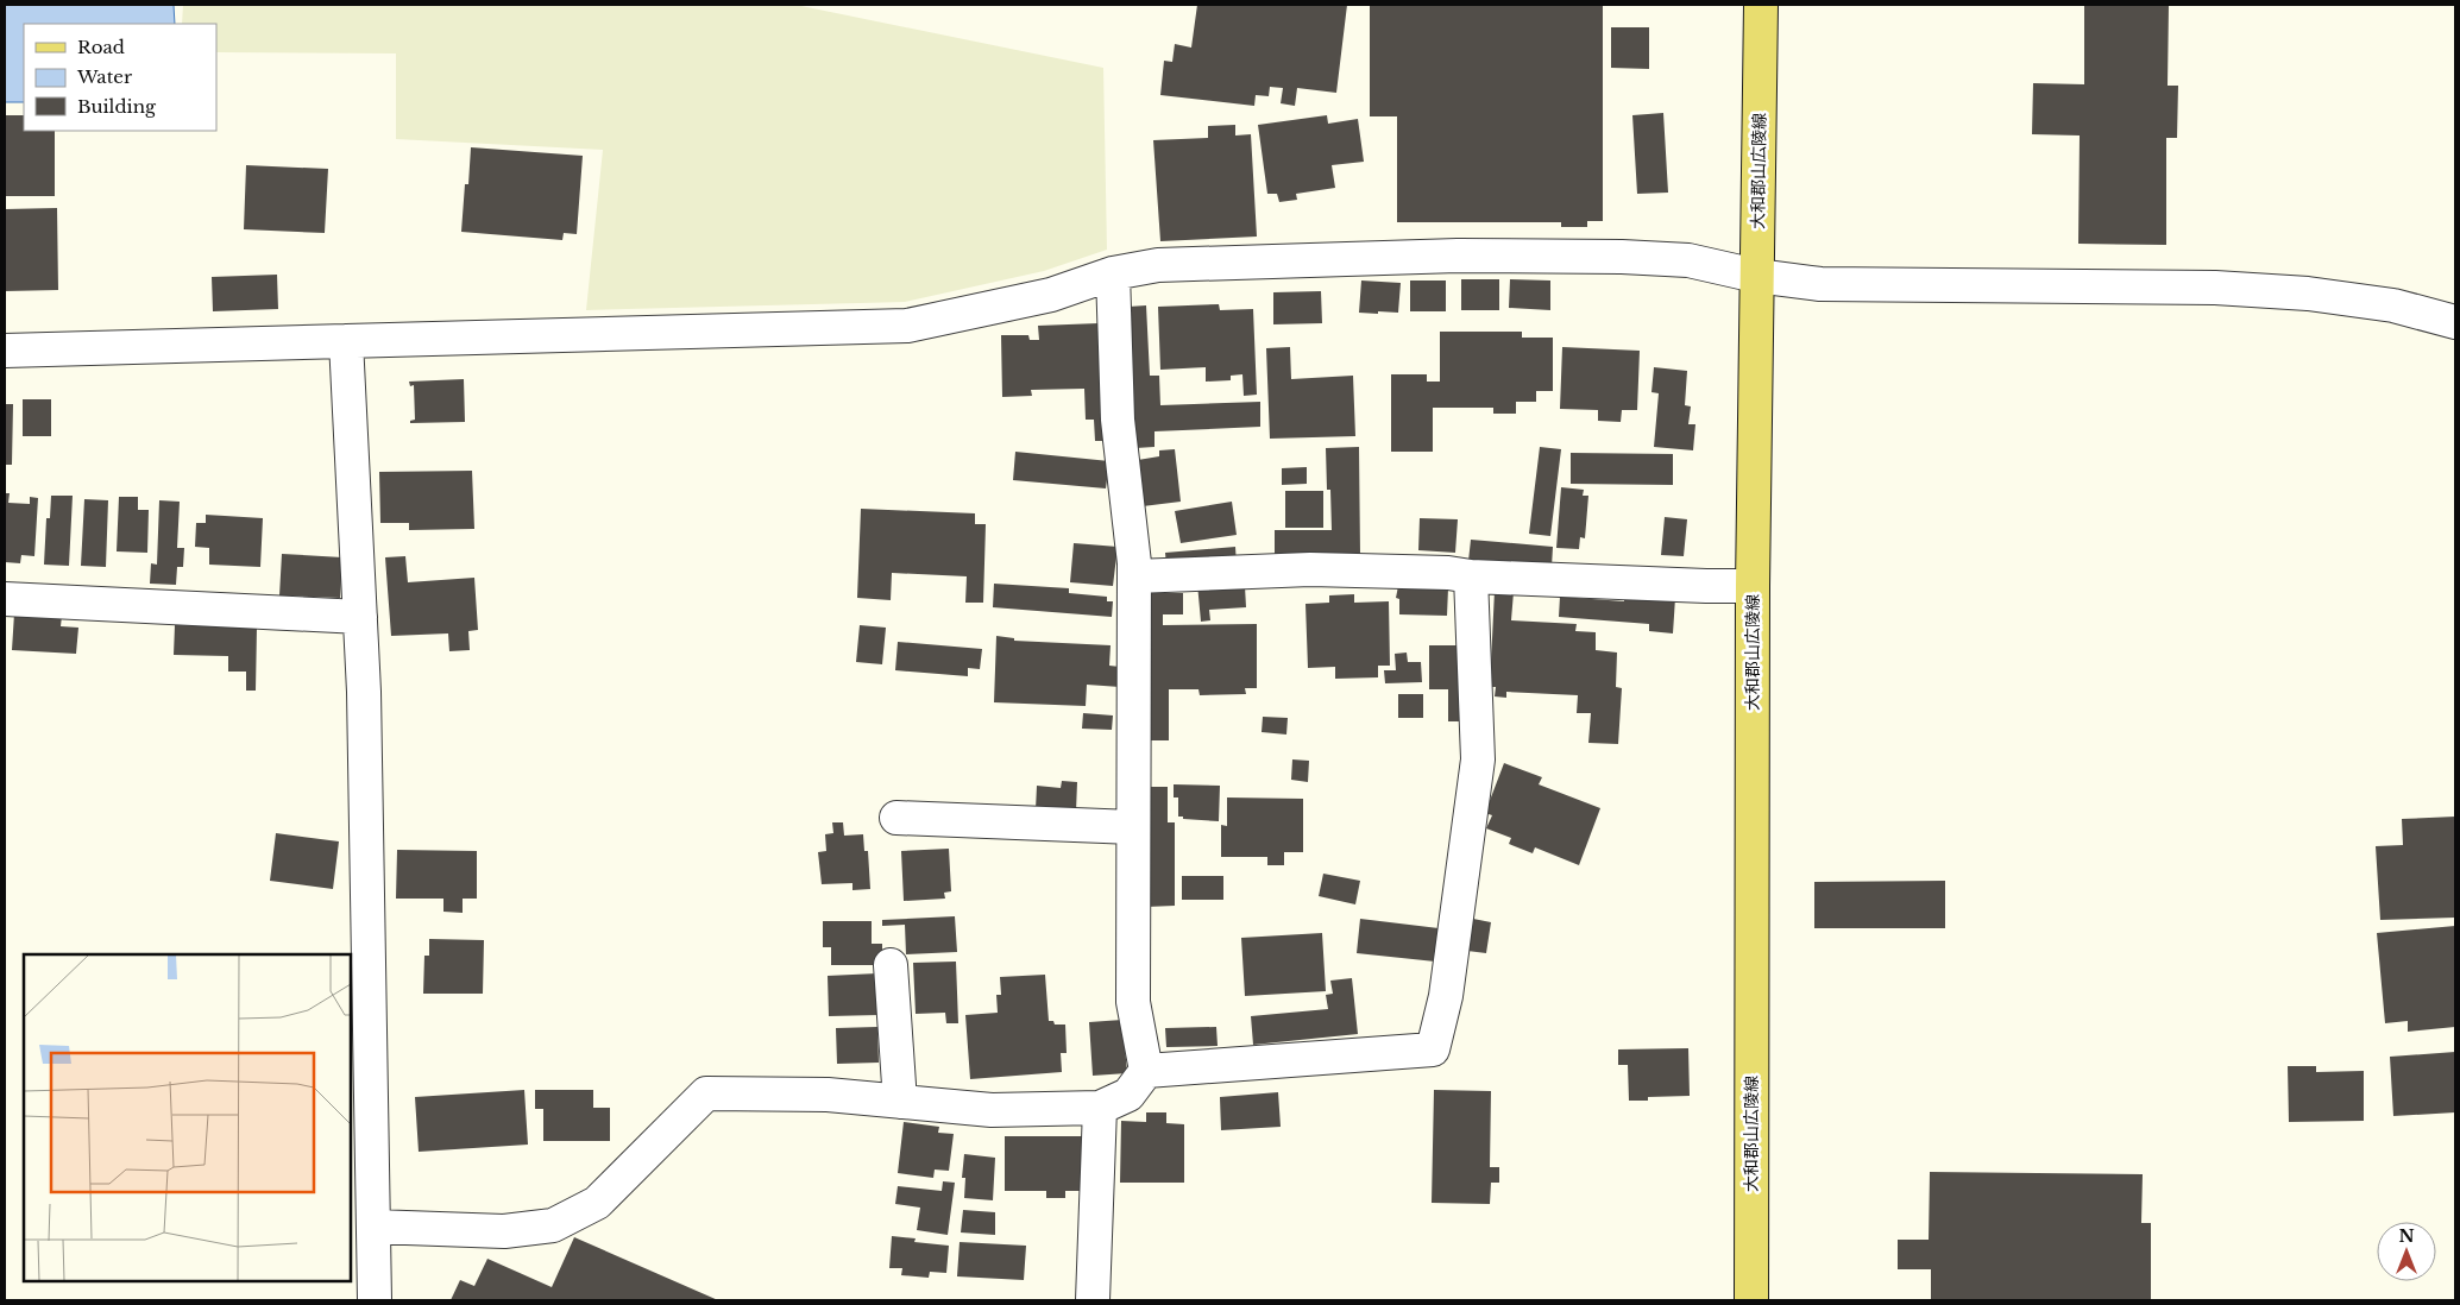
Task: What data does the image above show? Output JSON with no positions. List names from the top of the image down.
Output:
{
  "streets": {
    "main road": ["大和郡山広陵線"]
  },
  "legend": ["Road", "Water", "Building"],
  "north": "top"
}
